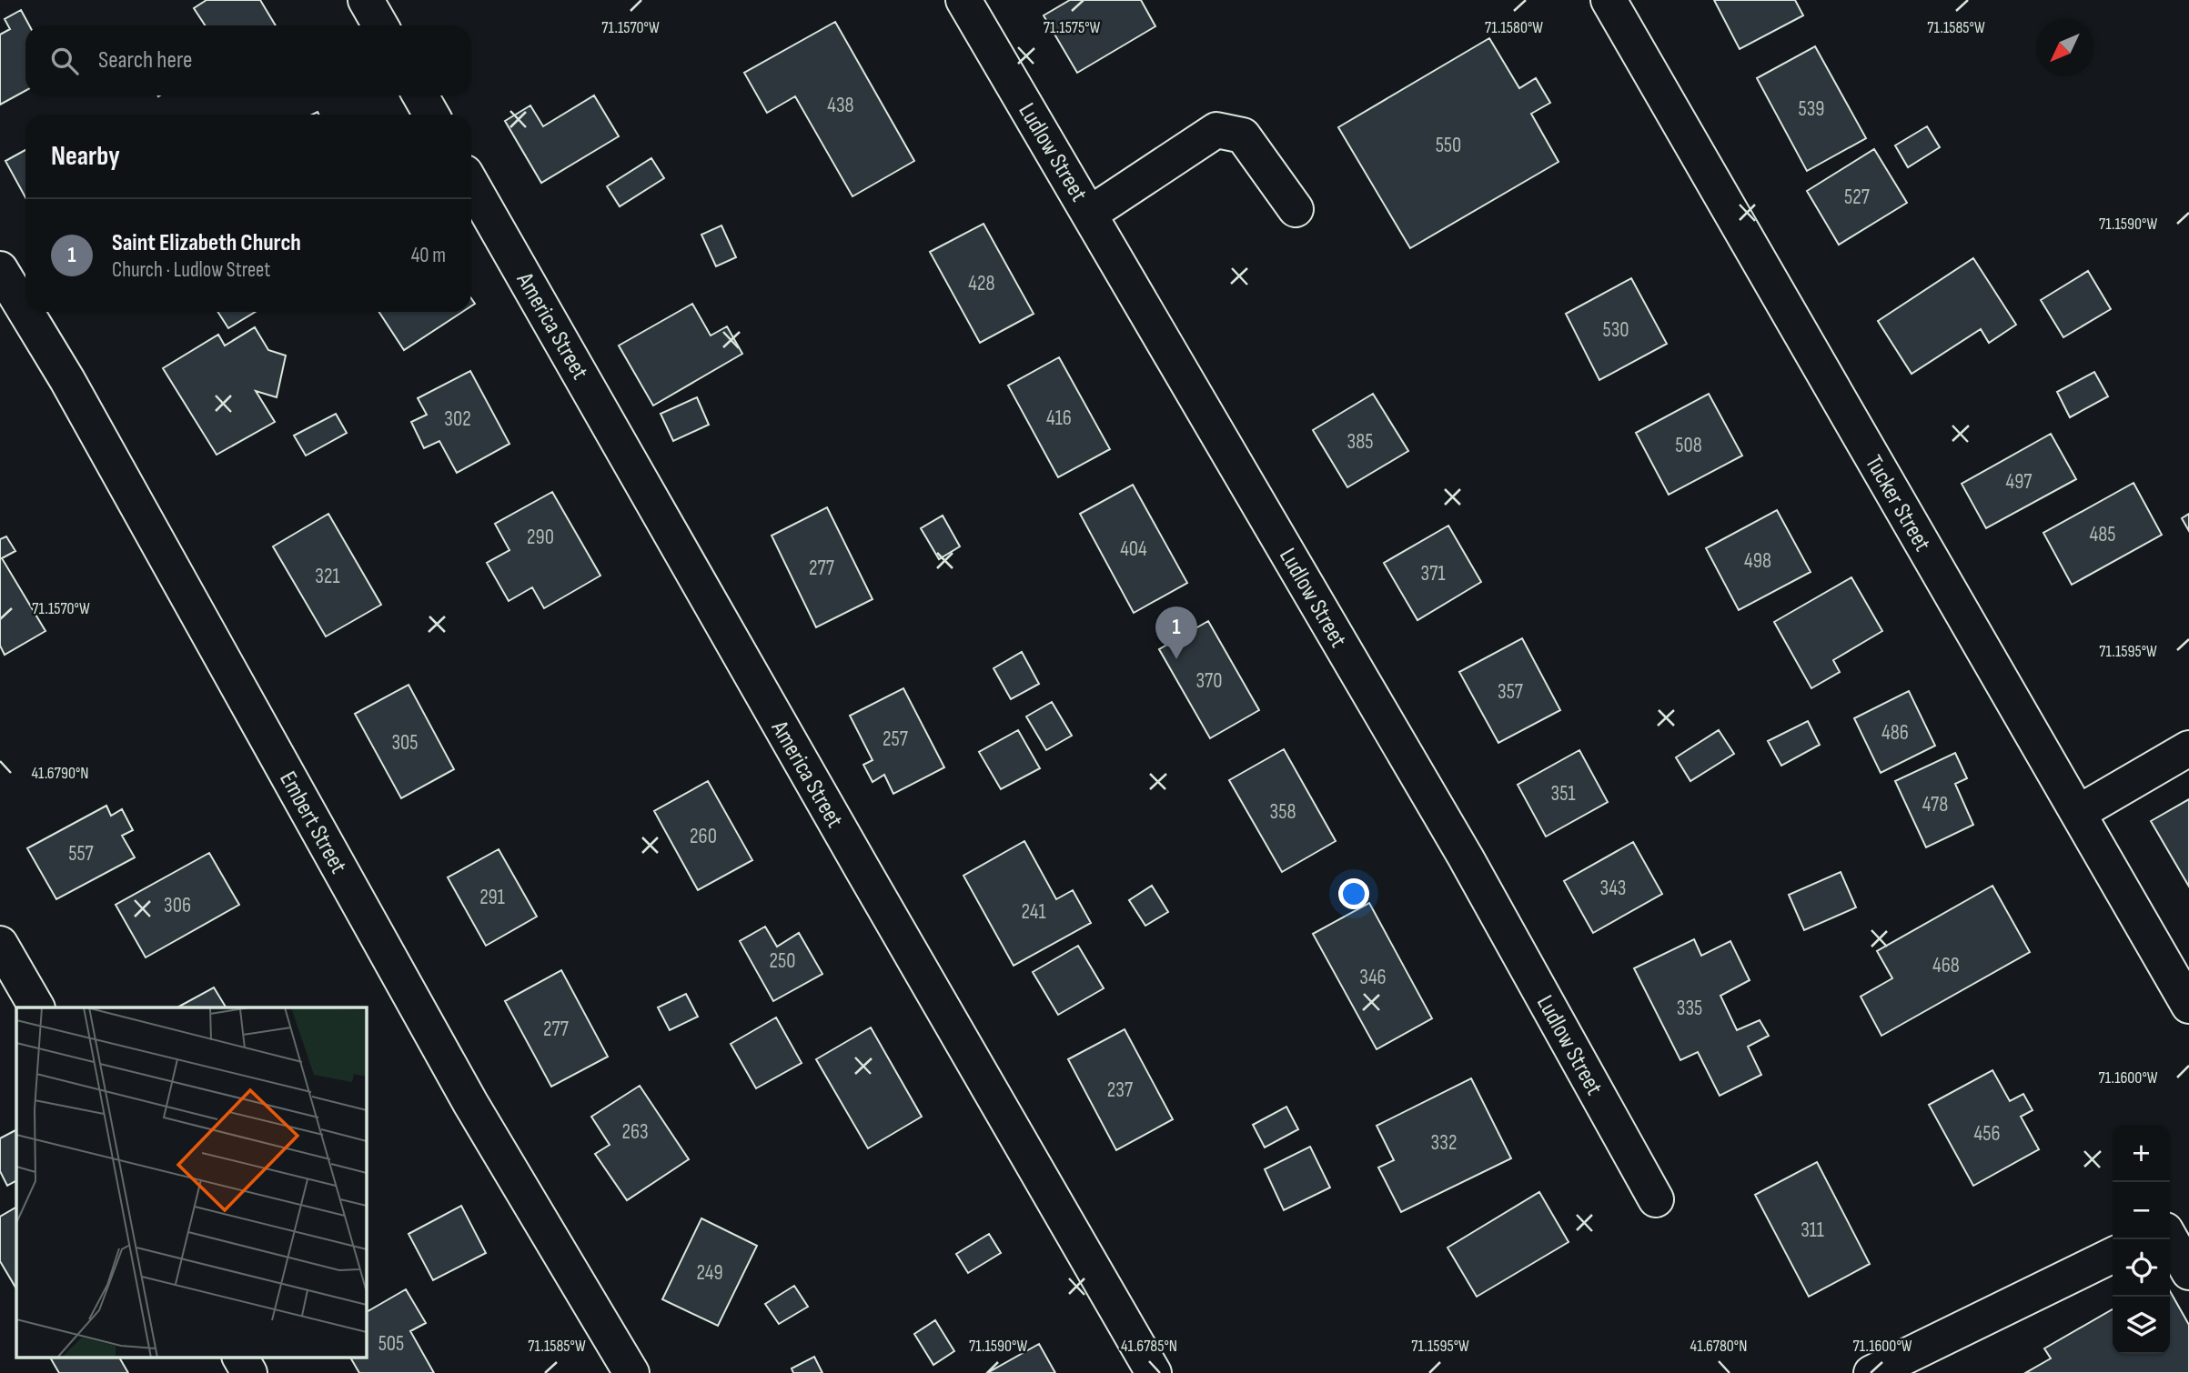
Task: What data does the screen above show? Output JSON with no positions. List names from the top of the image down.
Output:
{
  "streets": {
    "street": [
      "Ludlow Street",
      "America Street",
      "Tucker Street",
      "Embert Street"
    ]
  },
  "house_numbers": [
    "438",
    "539",
    "550",
    "527",
    "428",
    "530",
    "416",
    "302",
    "385",
    "508",
    "497",
    "485",
    "290",
    "404",
    "498",
    "277",
    "371",
    "321",
    "370",
    "357",
    "486",
    "257",
    "305",
    "351",
    "478",
    "358",
    "260",
    "557",
    "343",
    "291",
    "306",
    "241",
    "250",
    "468",
    "346",
    "335",
    "277",
    "237",
    "263",
    "456",
    "332",
    "311",
    "249",
    "505"
  ],
  "north": "bottom left",
  "page": {
    "search": "Search here",
    "heading": "Nearby",
    "list": [
      {
        "mark": "1",
        "name": "Saint Elizabeth Church",
        "note": "Church · Ludlow Street",
        "value": "40 m"
      }
    ],
    "pins": "1",
    "map_buttons": ["+", "−"]
  },
  "coordinates": [
    "71.1570°W",
    "71.1575°W",
    "71.1580°W",
    "71.1585°W",
    "71.1590°W",
    "71.1595°W",
    "41.6790°N",
    "71.1600°W",
    "41.6785°N",
    "41.6780°N"
  ]
}
